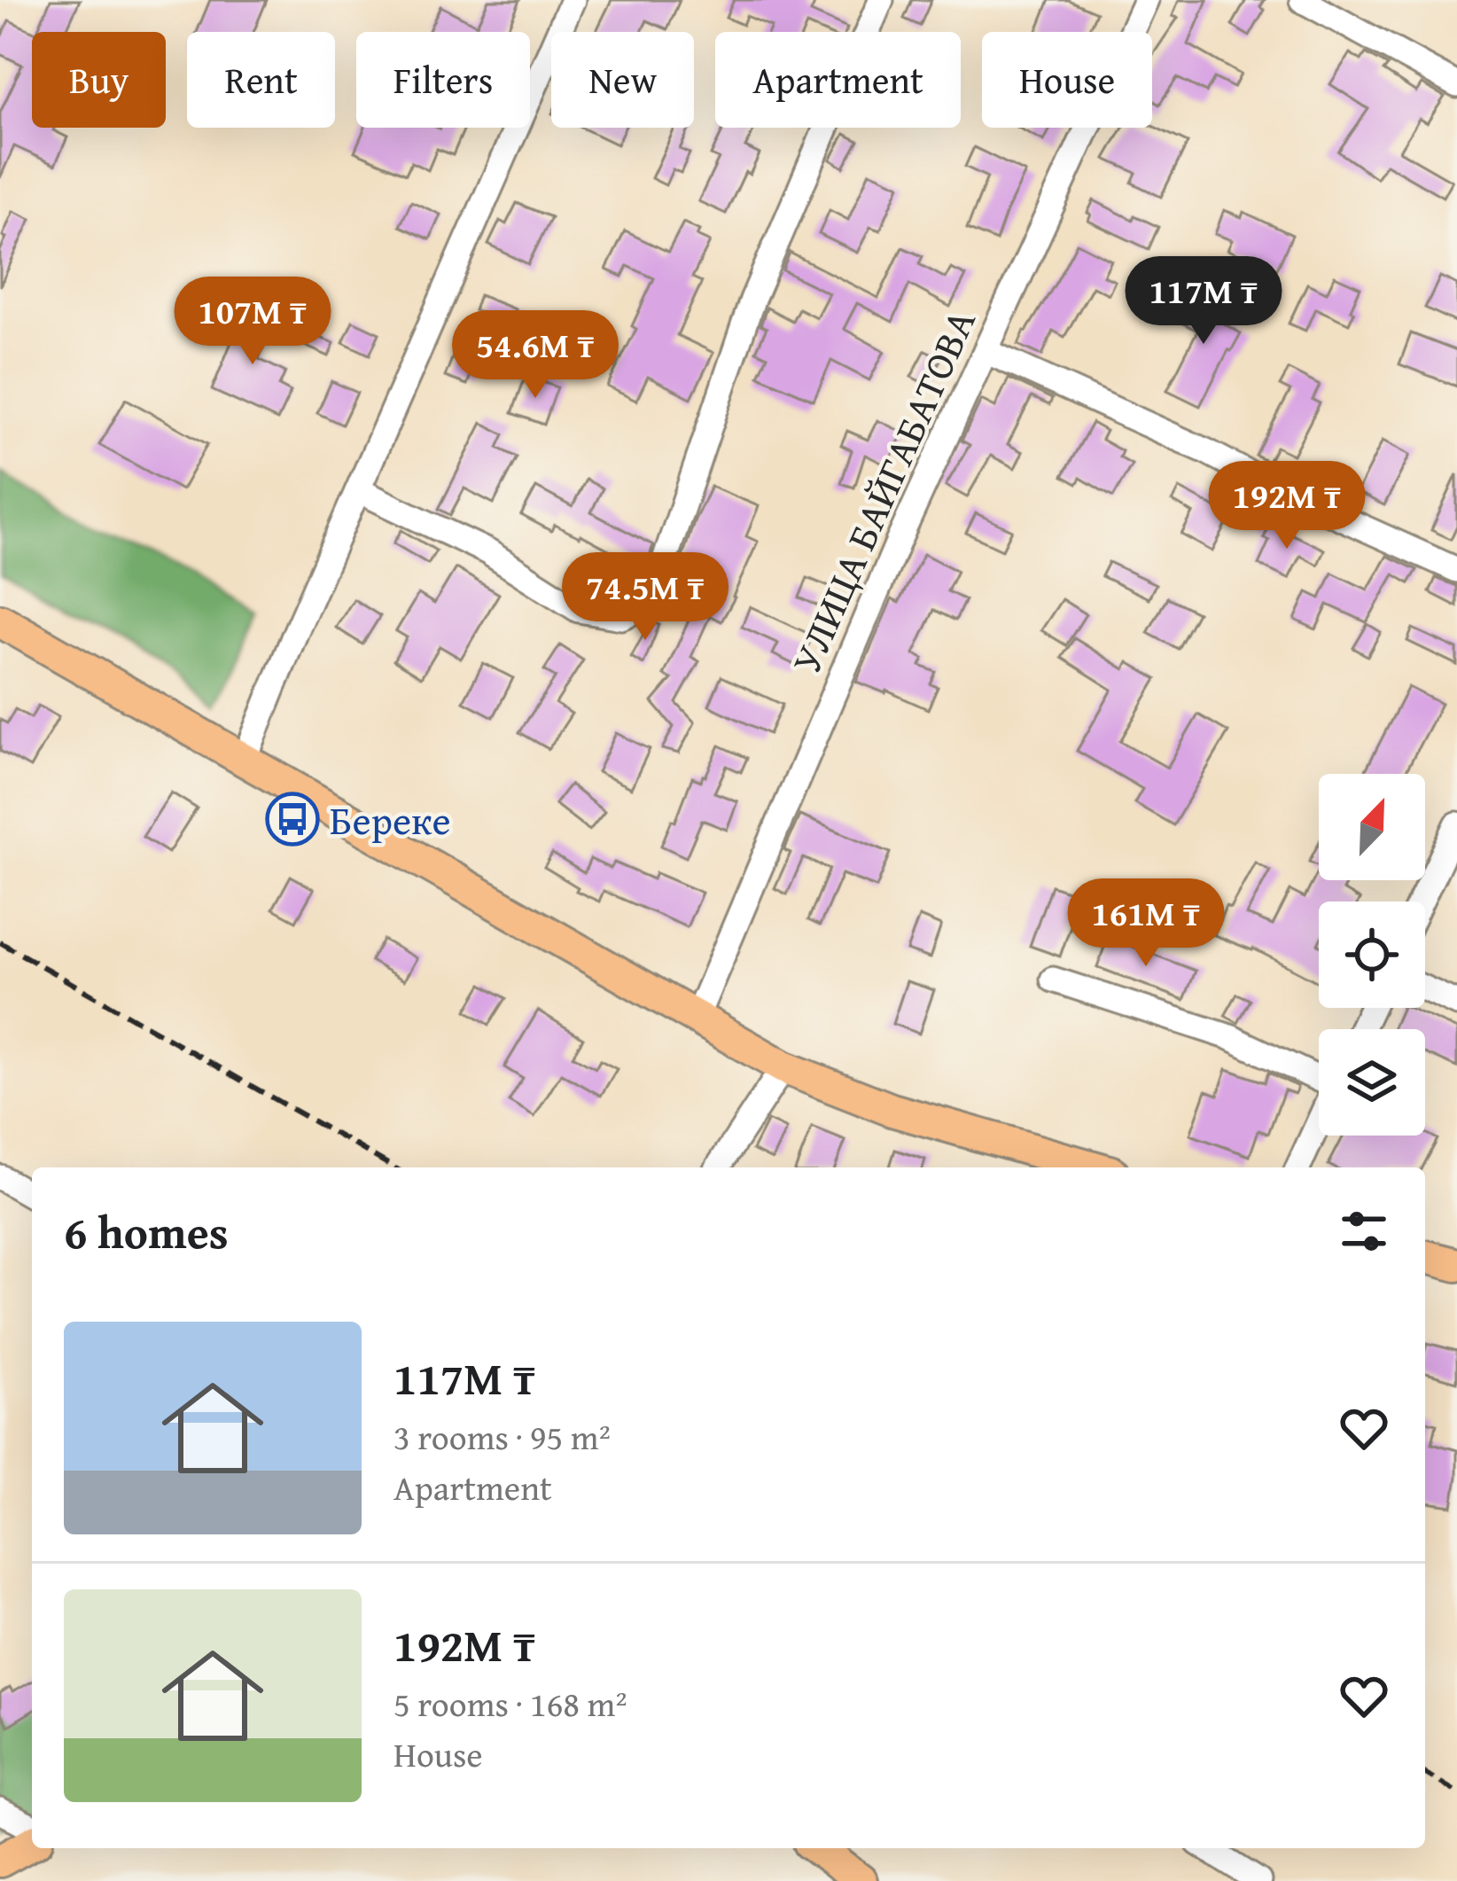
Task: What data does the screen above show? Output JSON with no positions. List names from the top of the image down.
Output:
{
  "streets": {
    "street": ["УЛИЦА БАЙГАБАТОВА"]
  },
  "places": {
    "bus stop": ["Береке"]
  },
  "north": "top right",
  "page": {
    "chip": [
      "Buy",
      "Rent",
      "Filters",
      "New",
      "Apartment",
      "House"
    ],
    "price": [
      "117M ₸",
      "107M ₸",
      "54.6M ₸",
      "192M ₸",
      "74.5M ₸",
      "161M ₸"
    ],
    "heading": "6 homes",
    "list": [
      {
        "name": "117M ₸",
        "note": "3 rooms · 95 m² · Apartment"
      },
      {
        "name": "192M ₸",
        "note": "5 rooms · 168 m² · House"
      }
    ]
  }
}
